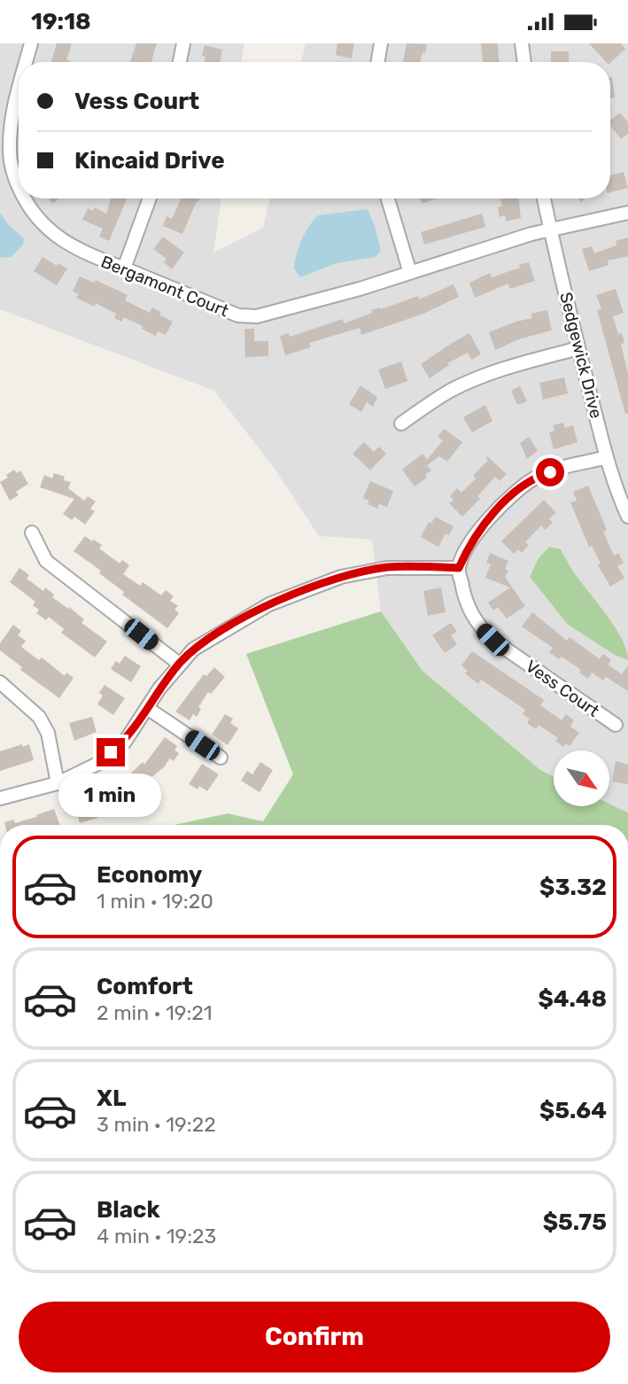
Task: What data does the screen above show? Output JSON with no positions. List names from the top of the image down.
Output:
{
  "streets": {
    "street": ["Bergamont Court", "Sedgewick Drive", "Vess Court"]
  },
  "crossings": [
    ["Bergamont Court", "Sedgewick Drive"]
  ],
  "north": "bottom right",
  "page": {
    "status": "19:18",
    "banner": ["Vess Court", "Kincaid Drive"],
    "bubble": "1 min",
    "list": [
      {
        "name": "Economy",
        "note": "1 min · 19:20",
        "value": "$3.32"
      },
      {
        "name": "Comfort",
        "note": "2 min · 19:21",
        "value": "$4.48"
      },
      {
        "name": "XL",
        "note": "3 min · 19:22",
        "value": "$5.64"
      },
      {
        "name": "Black",
        "note": "4 min · 19:23",
        "value": "$5.75"
      }
    ],
    "buttons": "Confirm"
  }
}
